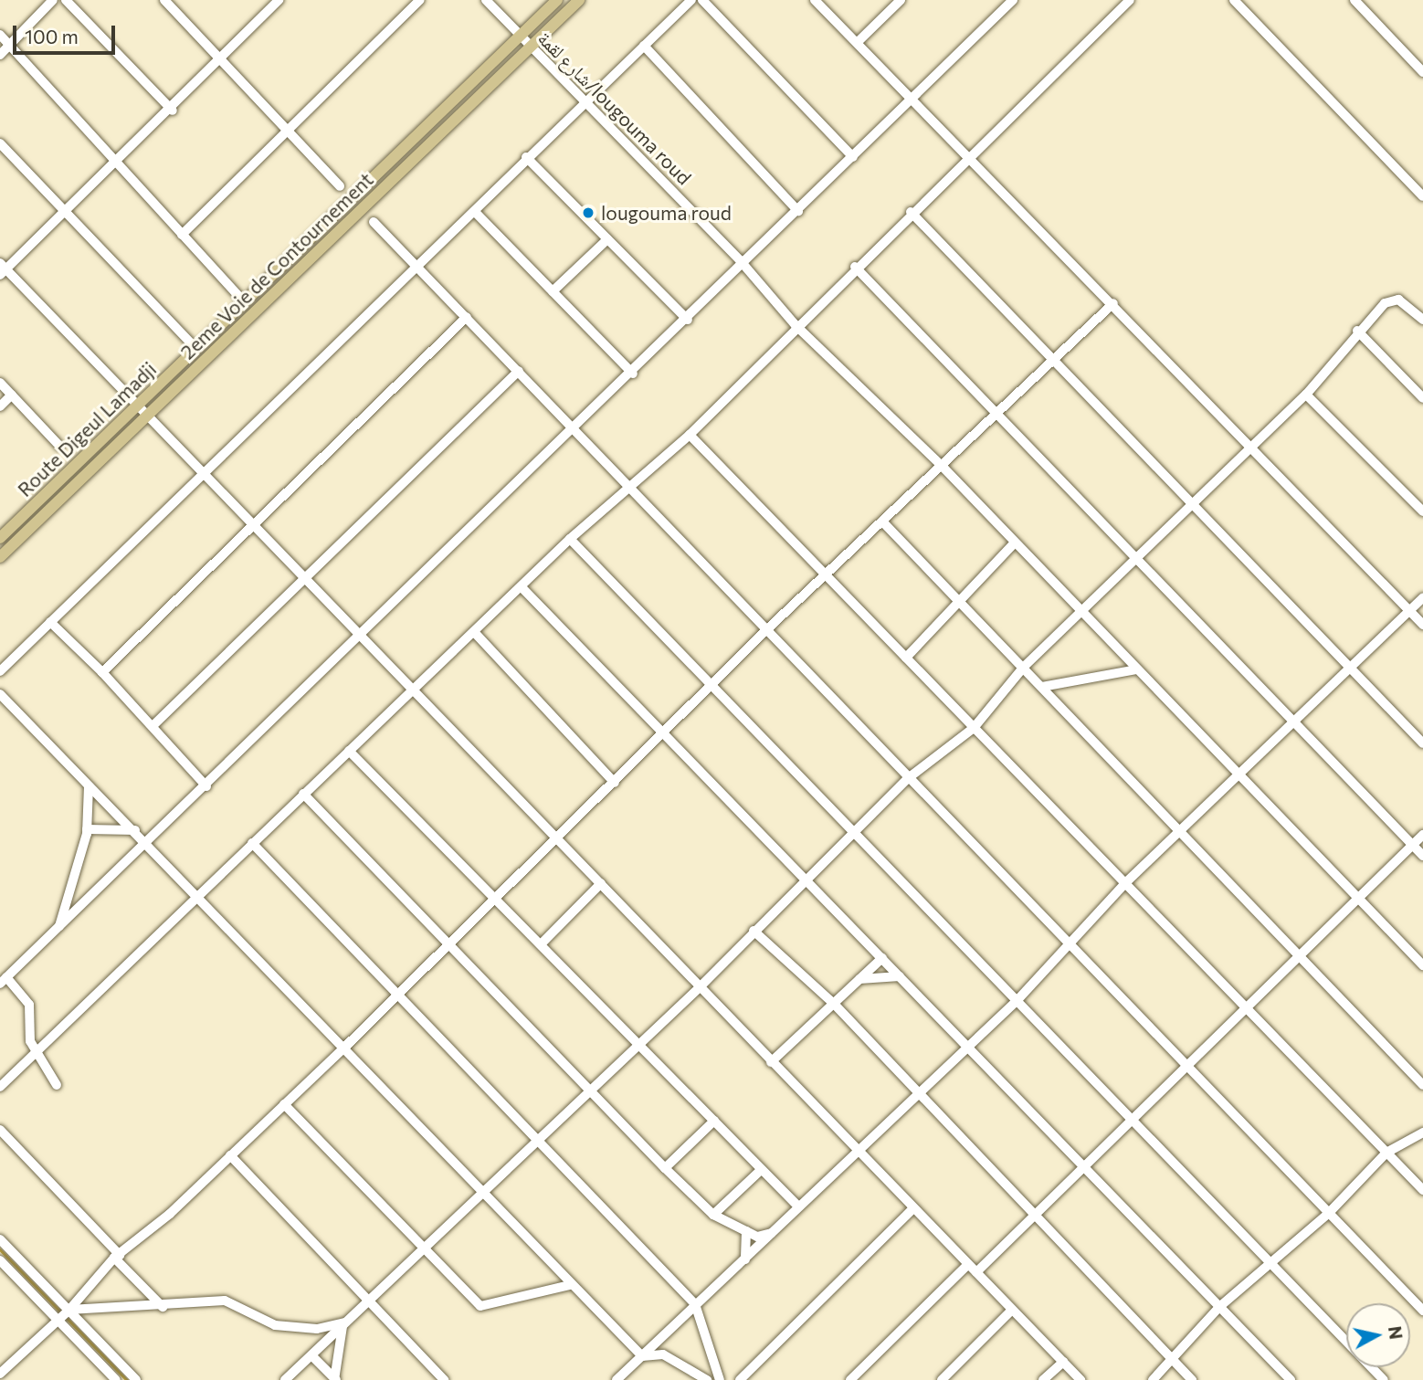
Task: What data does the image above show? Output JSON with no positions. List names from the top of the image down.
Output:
{
  "streets": {
    "main road": ["2eme Voie de Contournement", "Route Digeul Lamadji"],
    "street": ["شارع لقمة/lougouma roud"]
  },
  "crossings": [
    ["شارع لقمة/lougouma roud", "2eme Voie de Contournement"],
    ["شارع لقمة/lougouma roud", "Route Digeul Lamadji"]
  ],
  "places": ["lougouma roud"],
  "scale_bar": "100 m",
  "north": "right"
}
